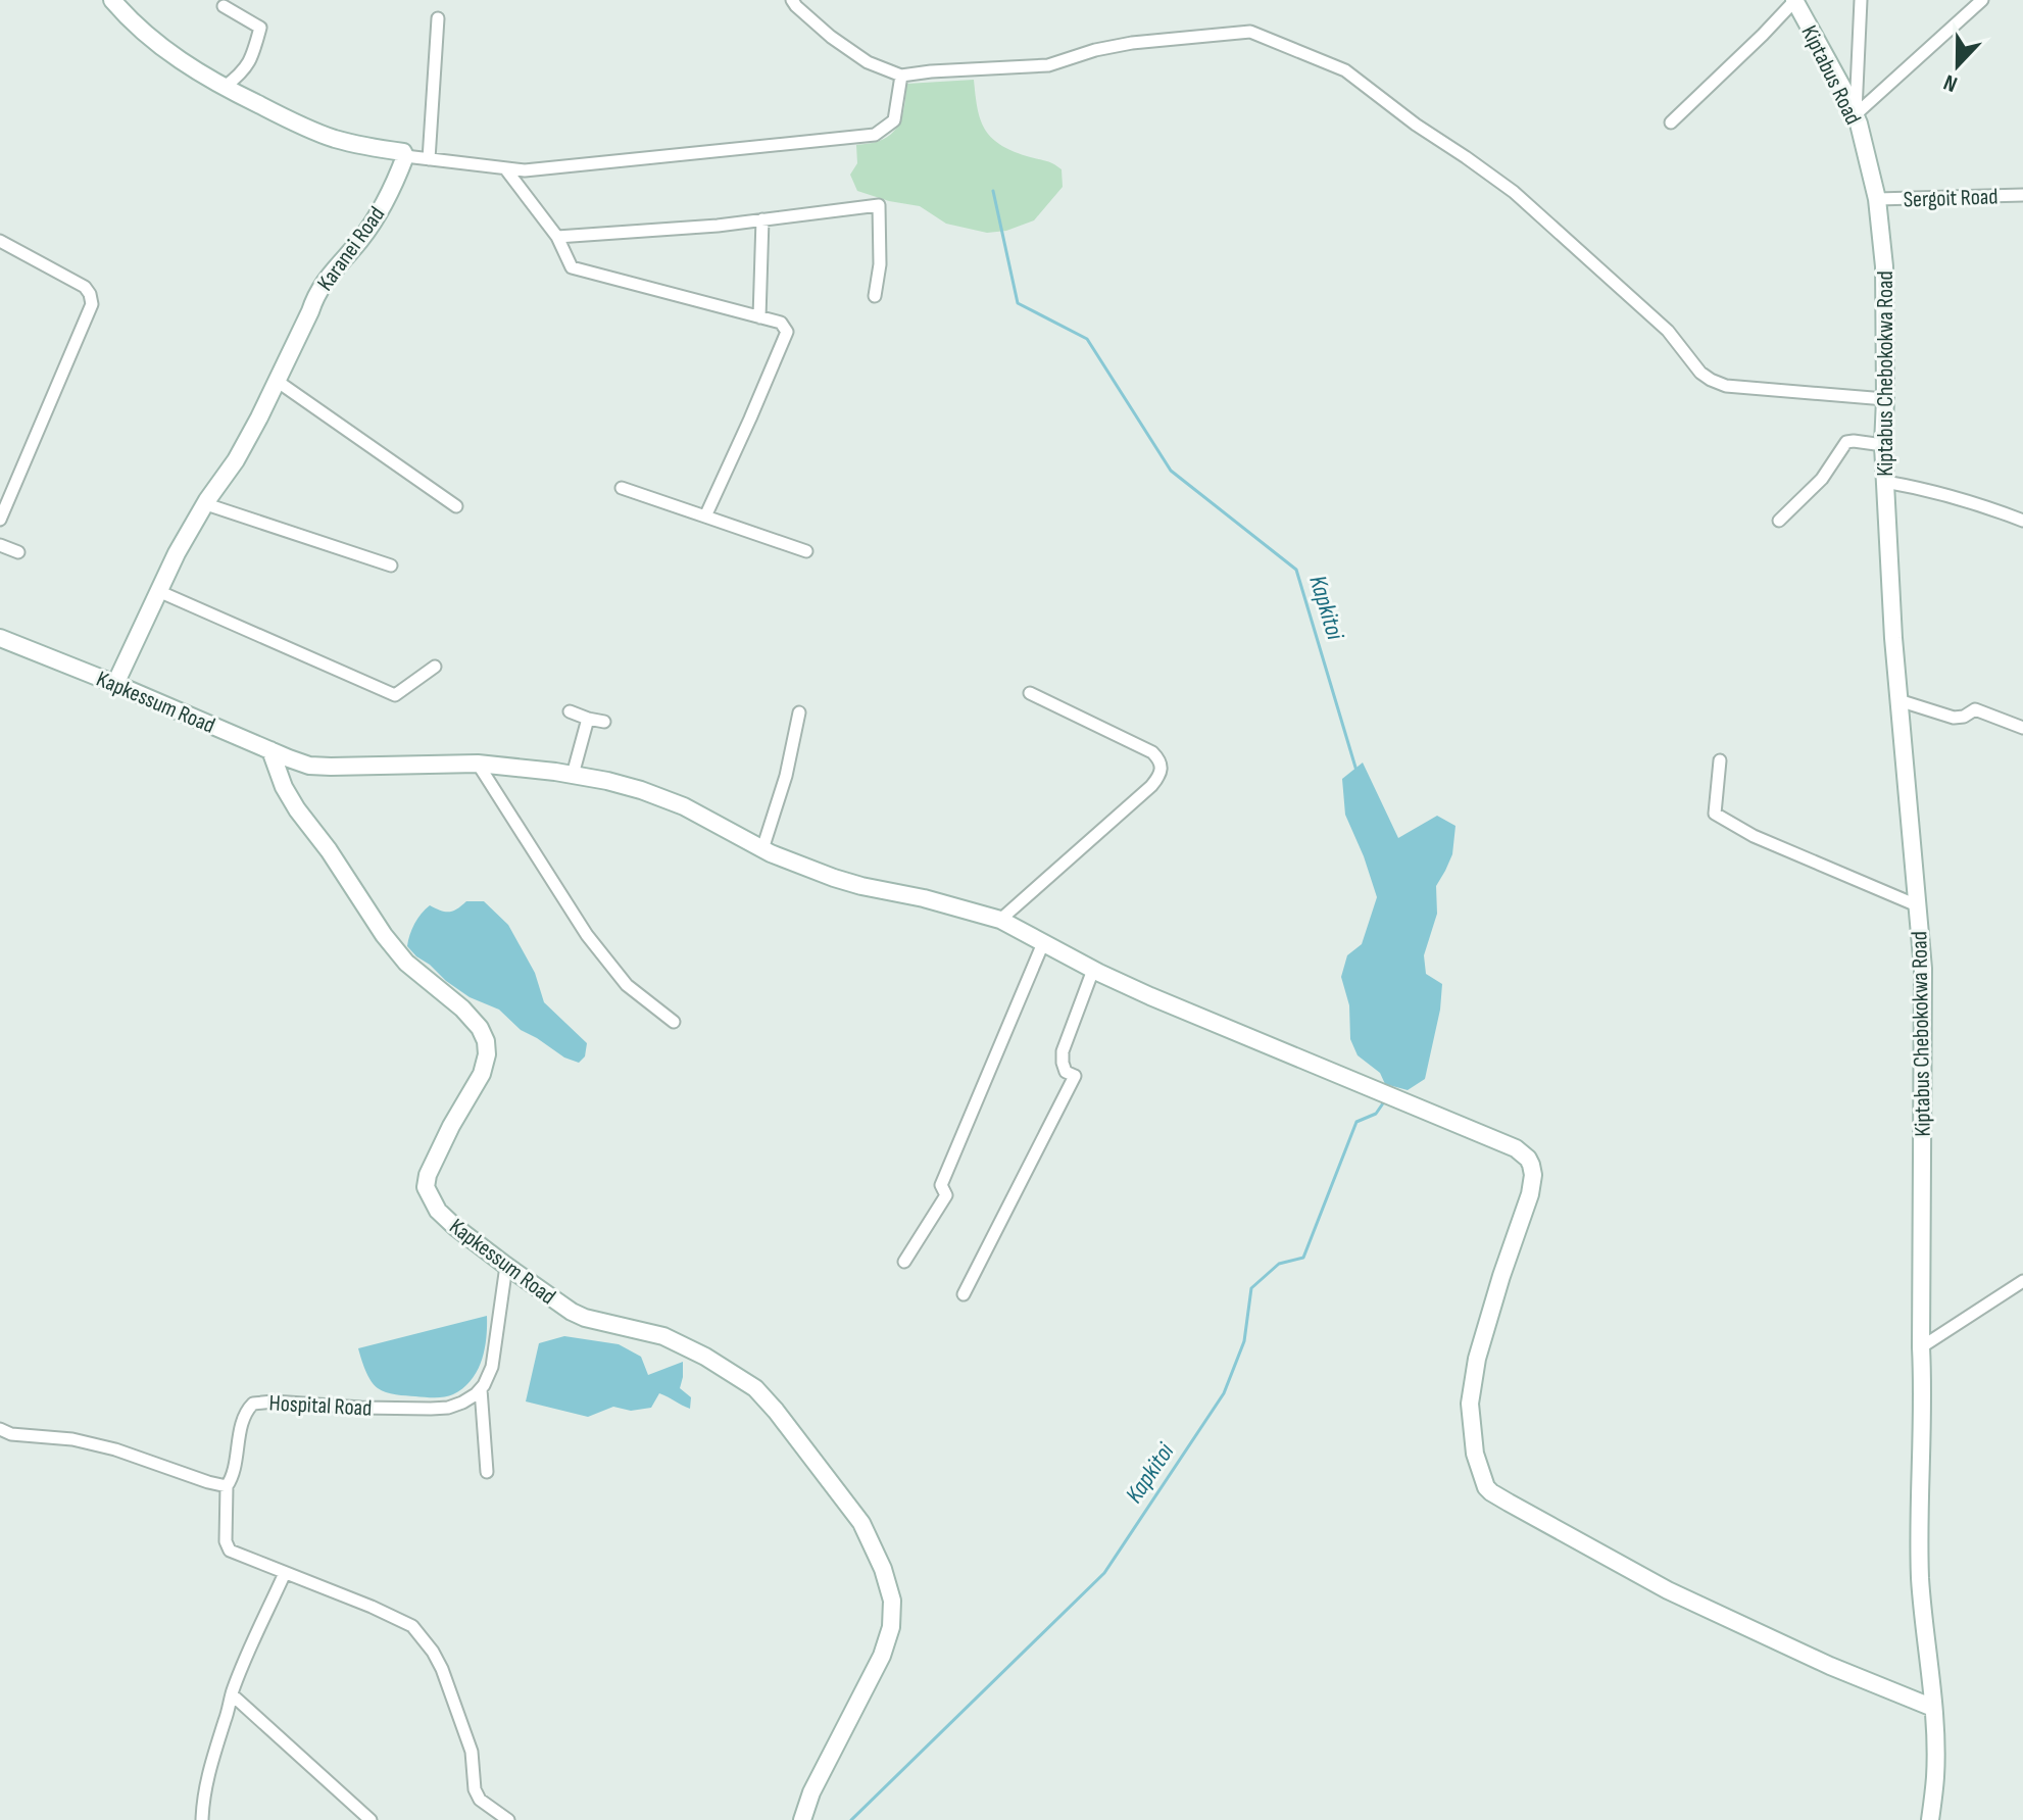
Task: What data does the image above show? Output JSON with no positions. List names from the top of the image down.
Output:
{
  "streets": {
    "street": [
      "Kiptabus Road",
      "Sergoit Road",
      "Karanei Road",
      "Kiptabus Chebokokwa Road",
      "Kapkessum Road",
      "Hospital Road"
    ]
  },
  "crossings": [
    ["Kiptabus Road", "Sergoit Road"],
    ["Kiptabus Road", "Kiptabus Chebokokwa Road"],
    ["Sergoit Road", "Kiptabus Chebokokwa Road"],
    ["Karanei Road", "Kapkessum Road"]
  ],
  "water": ["Kapkitoi"],
  "north": "bottom"
}
